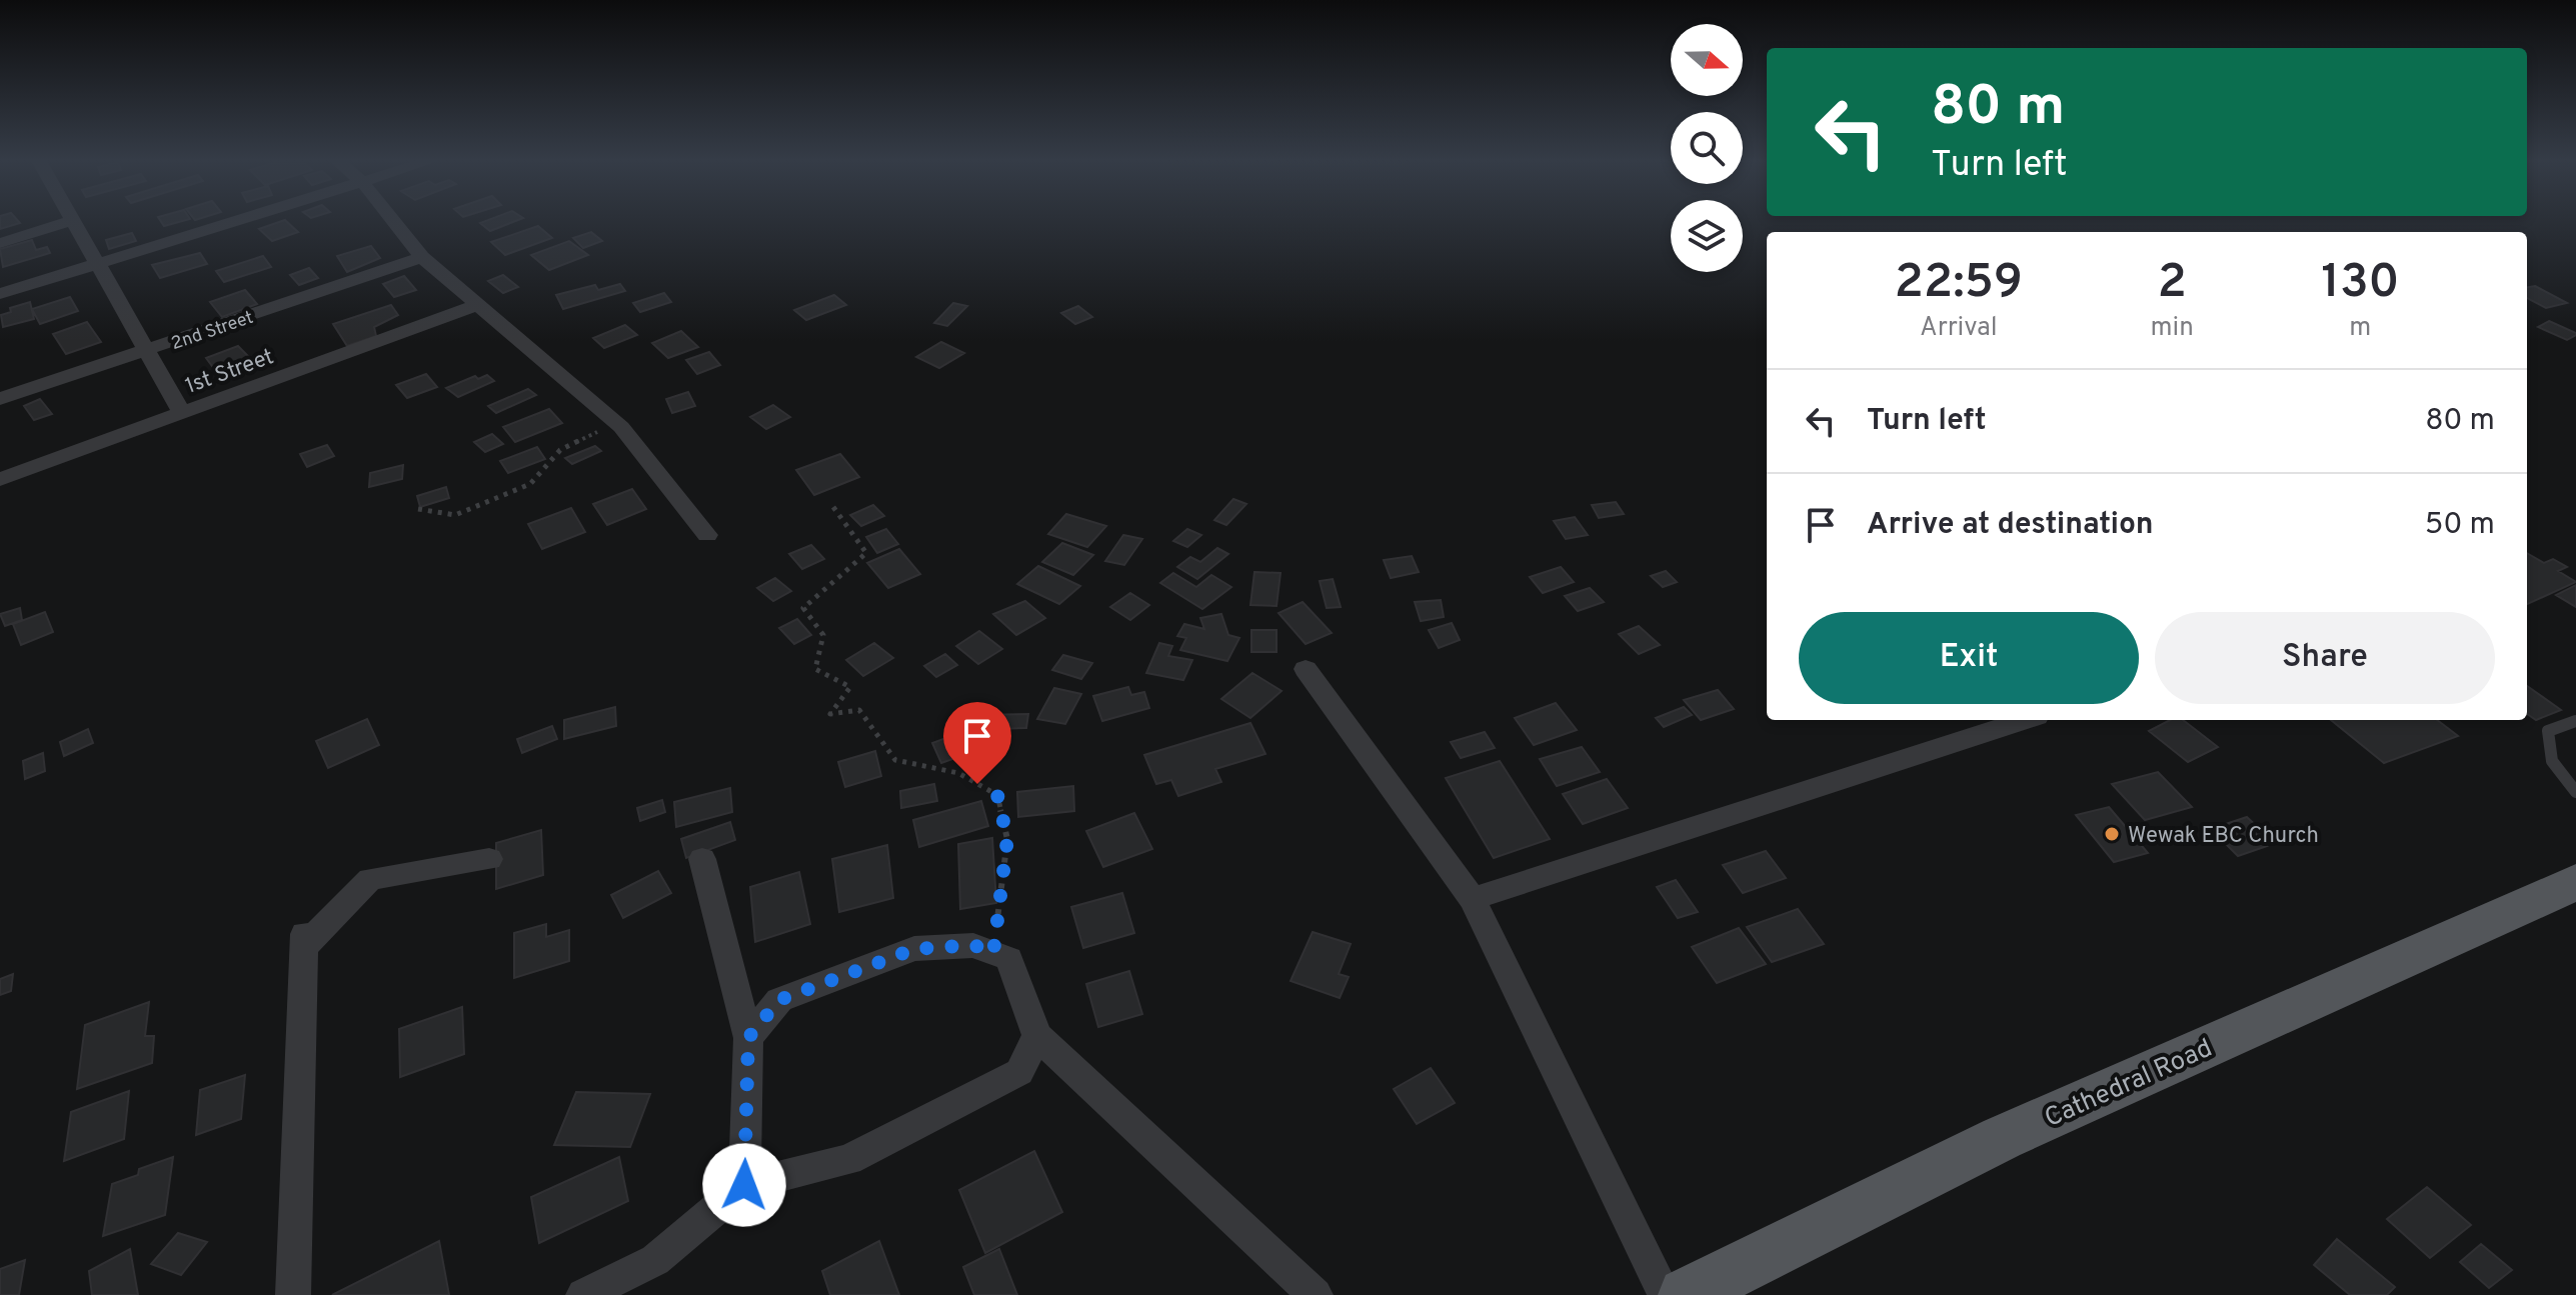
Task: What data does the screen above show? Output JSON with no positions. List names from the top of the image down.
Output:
{
  "streets": {
    "main road": ["Cathedral Road"],
    "street": ["2nd Street", "1st Street"]
  },
  "places": ["Wewak EBC Church"],
  "north": "right",
  "page": {
    "turn": ["80 m", "Turn left"],
    "eta": [
      "22:59",
      "Arrival",
      "2",
      "min",
      "130",
      "m"
    ],
    "list": [
      {
        "name": "Turn left",
        "value": "80 m"
      },
      {
        "name": "Arrive at destination",
        "value": "50 m"
      }
    ],
    "buttons": ["Exit", "Share"]
  }
}
